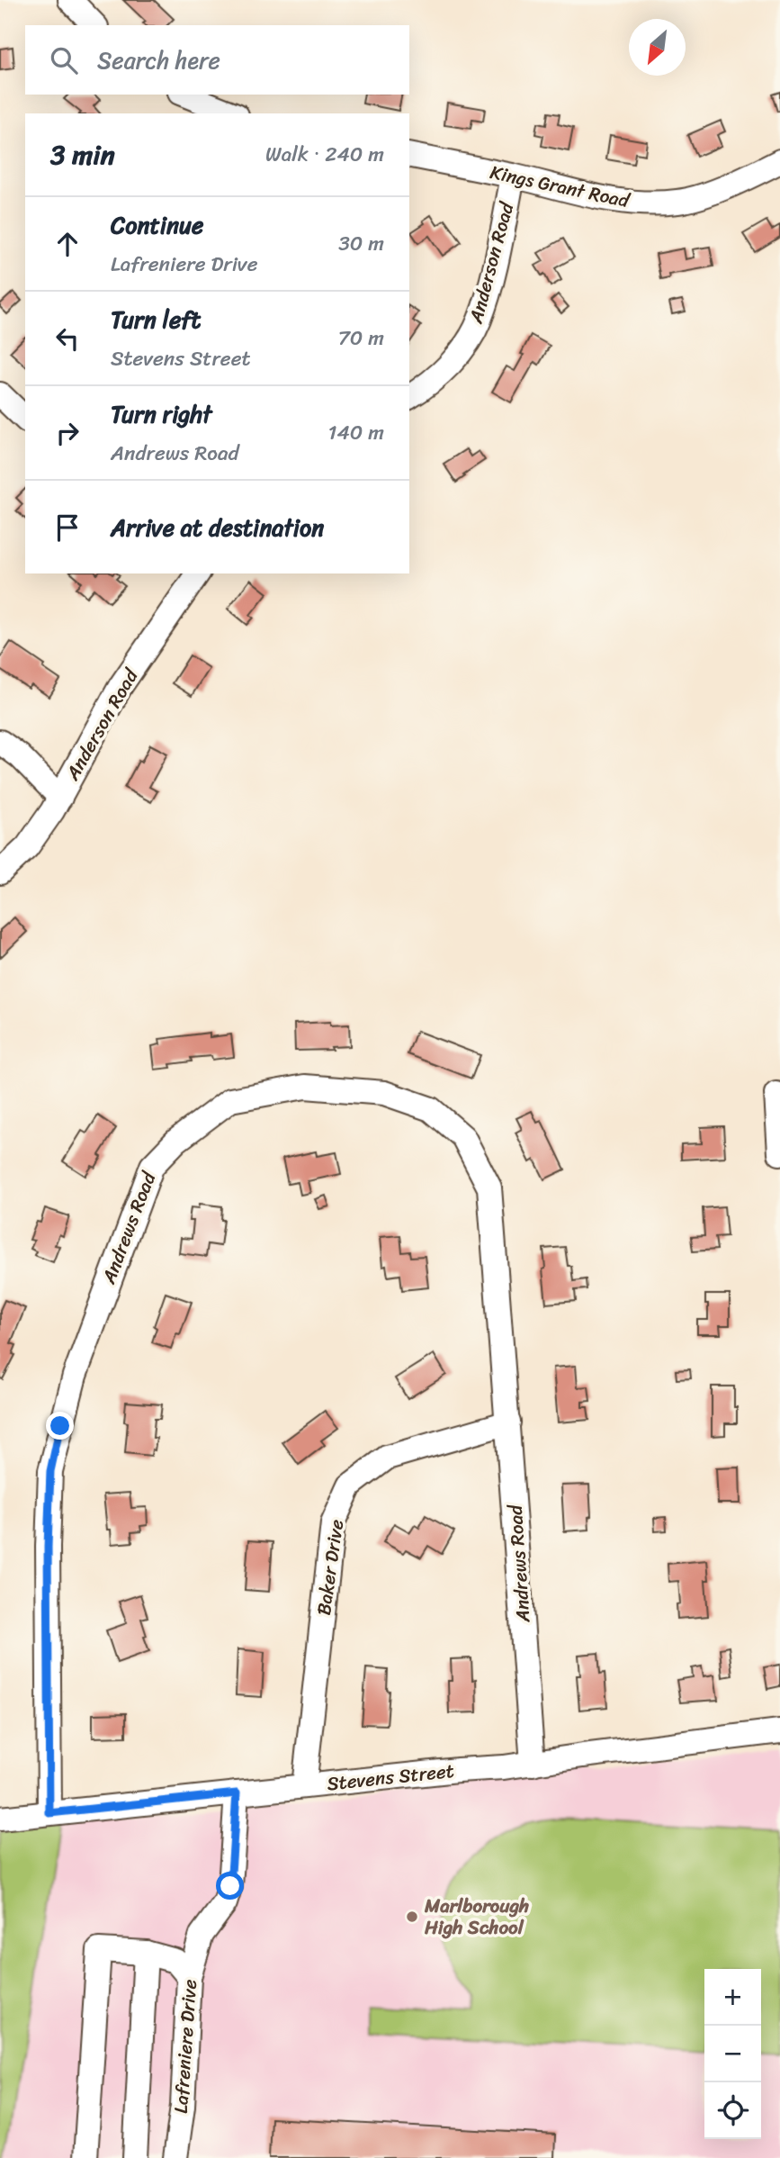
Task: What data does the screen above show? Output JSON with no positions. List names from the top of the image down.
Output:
{
  "streets": {
    "street": [
      "Kings Grant Road",
      "Anderson Road",
      "Andrews Road",
      "Baker Drive",
      "Stevens Street",
      "Lafreniere Drive"
    ]
  },
  "crossings": [
    ["Kings Grant Road", "Anderson Road"],
    ["Andrews Road", "Baker Drive"],
    ["Andrews Road", "Stevens Street"],
    ["Baker Drive", "Stevens Street"],
    ["Stevens Street", "Lafreniere Drive"]
  ],
  "places": ["Marlborough High School"],
  "north": "bottom left",
  "page": {
    "search": "Search here",
    "heading": ["3 min", "Walk · 240 m"],
    "list": [
      ["Continue", "Lafreniere Drive", "30 m"],
      ["Turn left", "Stevens Street", "70 m"],
      ["Turn right", "Andrews Road", "140 m"],
      "Arrive at destination"
    ],
    "map_buttons": ["+", "−"]
  }
}
